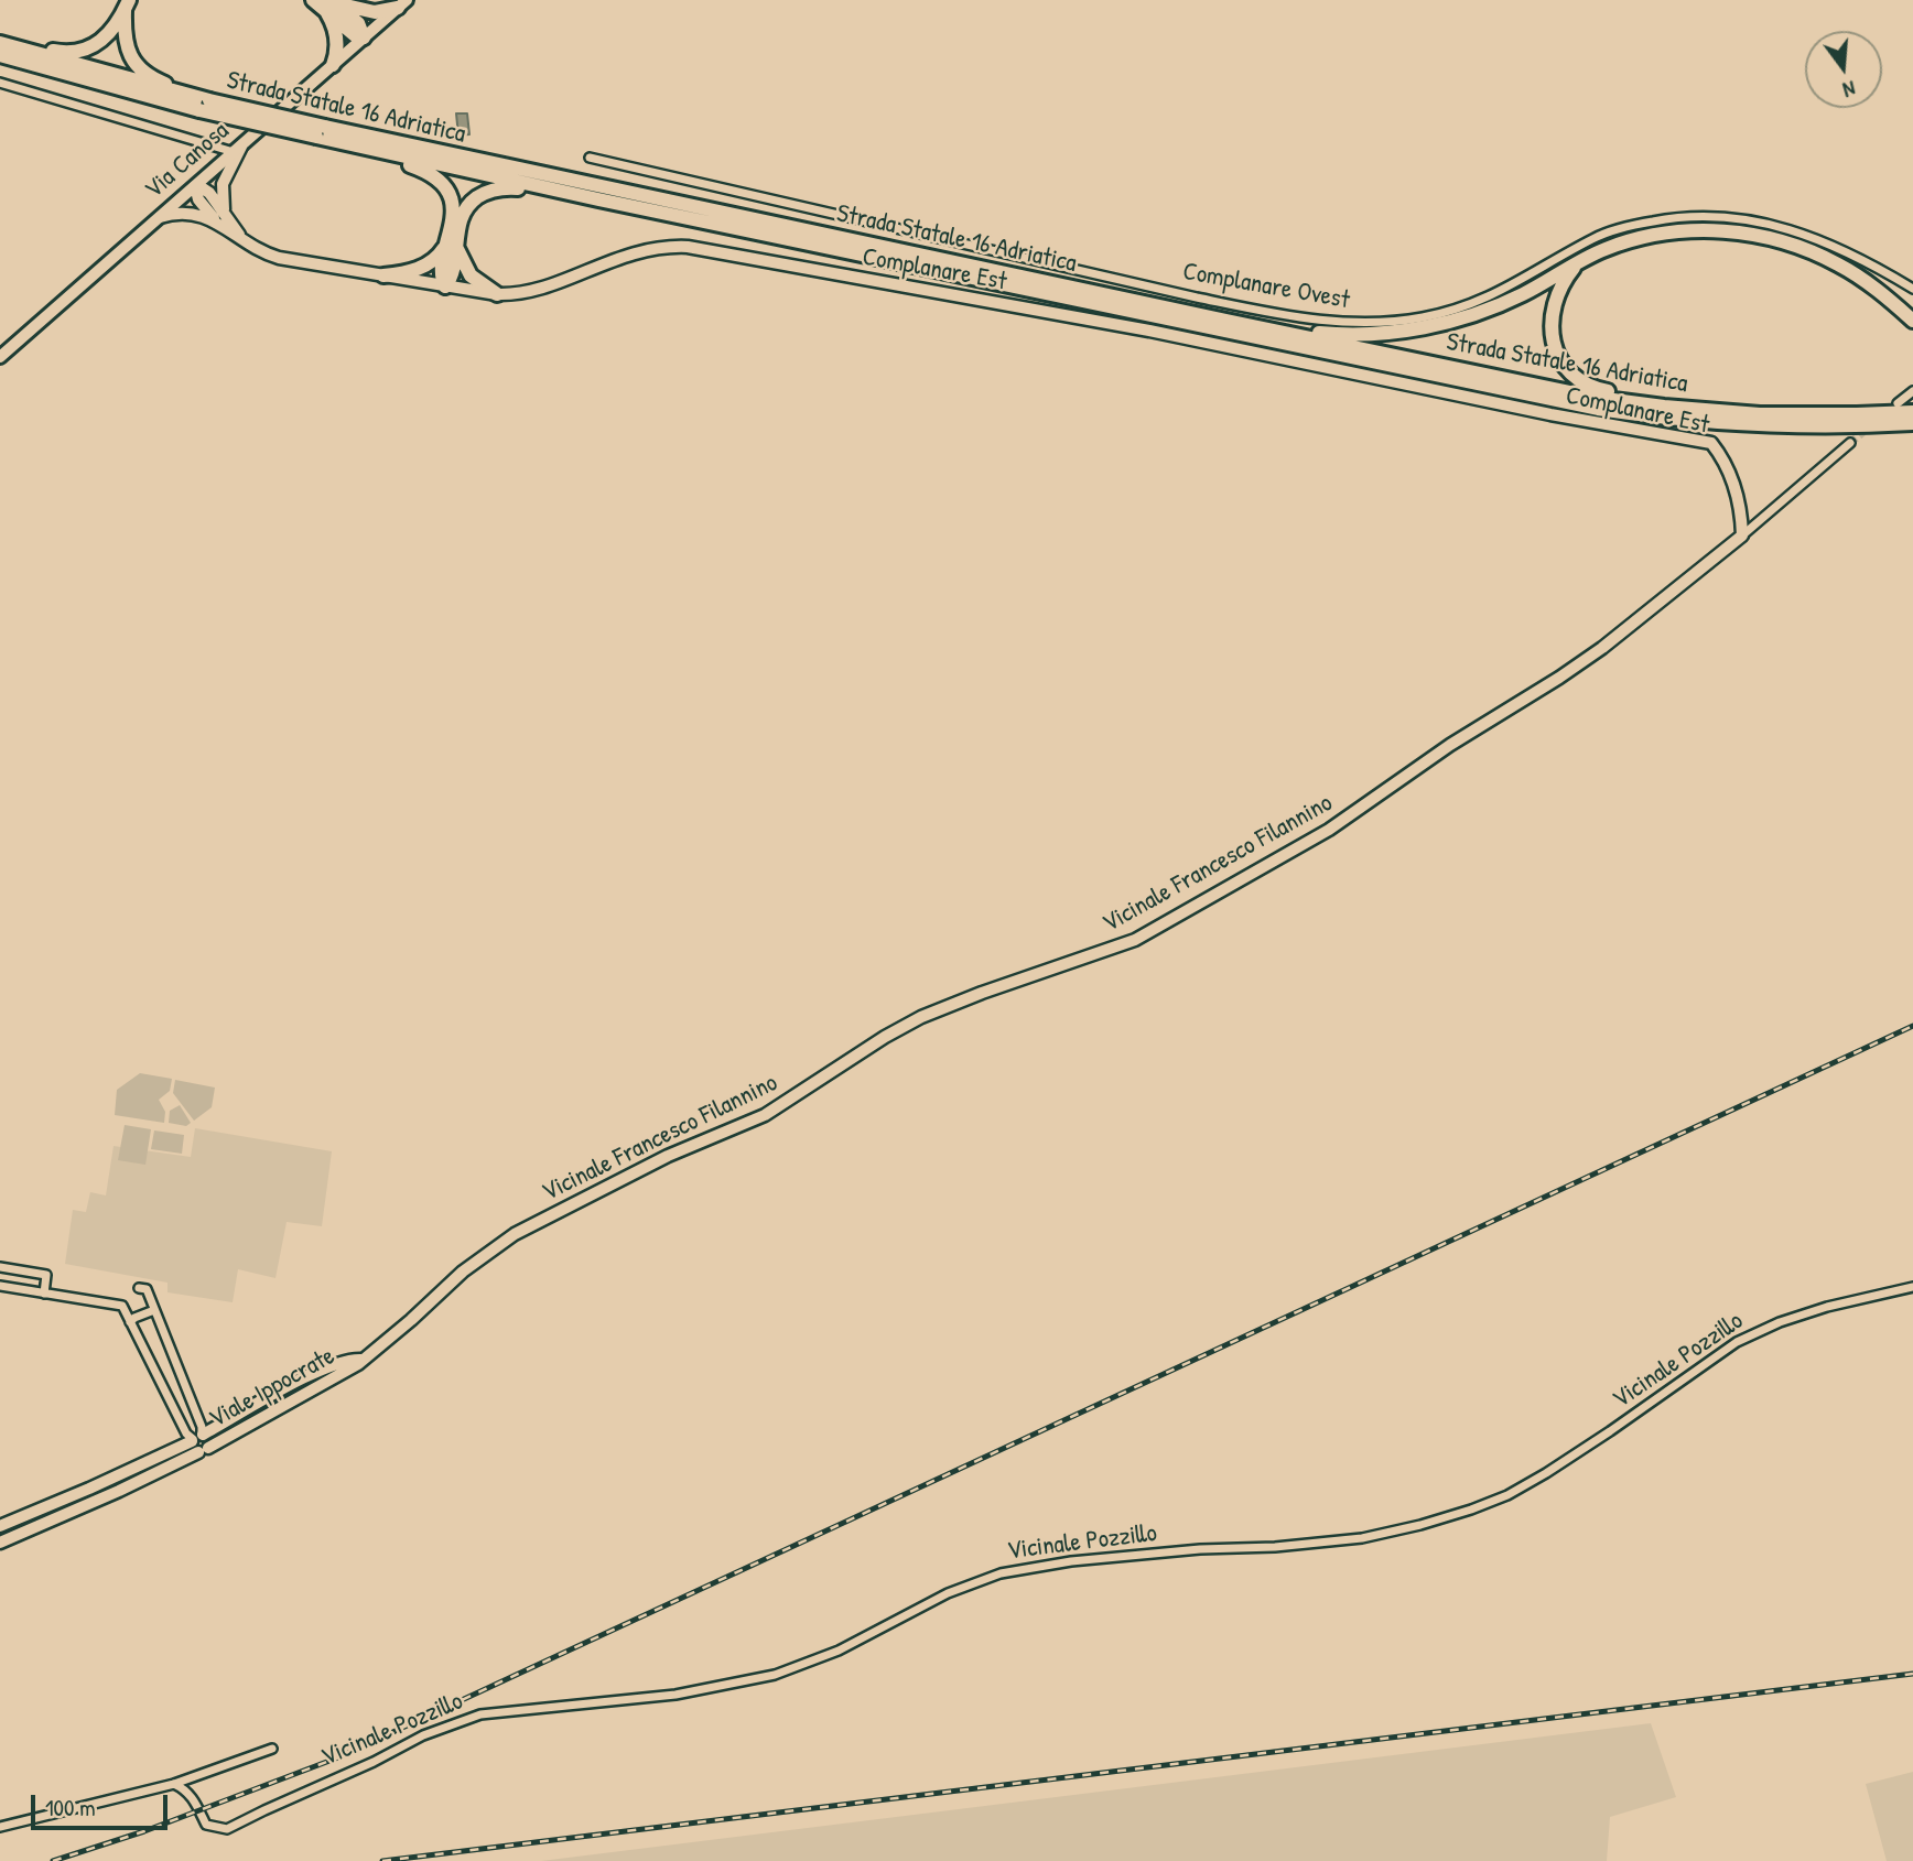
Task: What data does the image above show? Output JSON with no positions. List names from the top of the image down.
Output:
{
  "streets": {
    "highway": ["Strada Statale 16 Adriatica"],
    "main road": ["Via Canosa"],
    "street": [
      "Complanare Est",
      "Complanare Ovest",
      "Vicinale Francesco Filannino",
      "Vicinale Pozzillo",
      "Viale Ippocrate"
    ]
  },
  "crossings": [
    ["Via Canosa", "Complanare Est"],
    ["Complanare Est", "Vicinale Francesco Filannino"],
    ["Vicinale Francesco Filannino", "Viale Ippocrate"]
  ],
  "scale_bar": "100 m",
  "north": "bottom"
}
